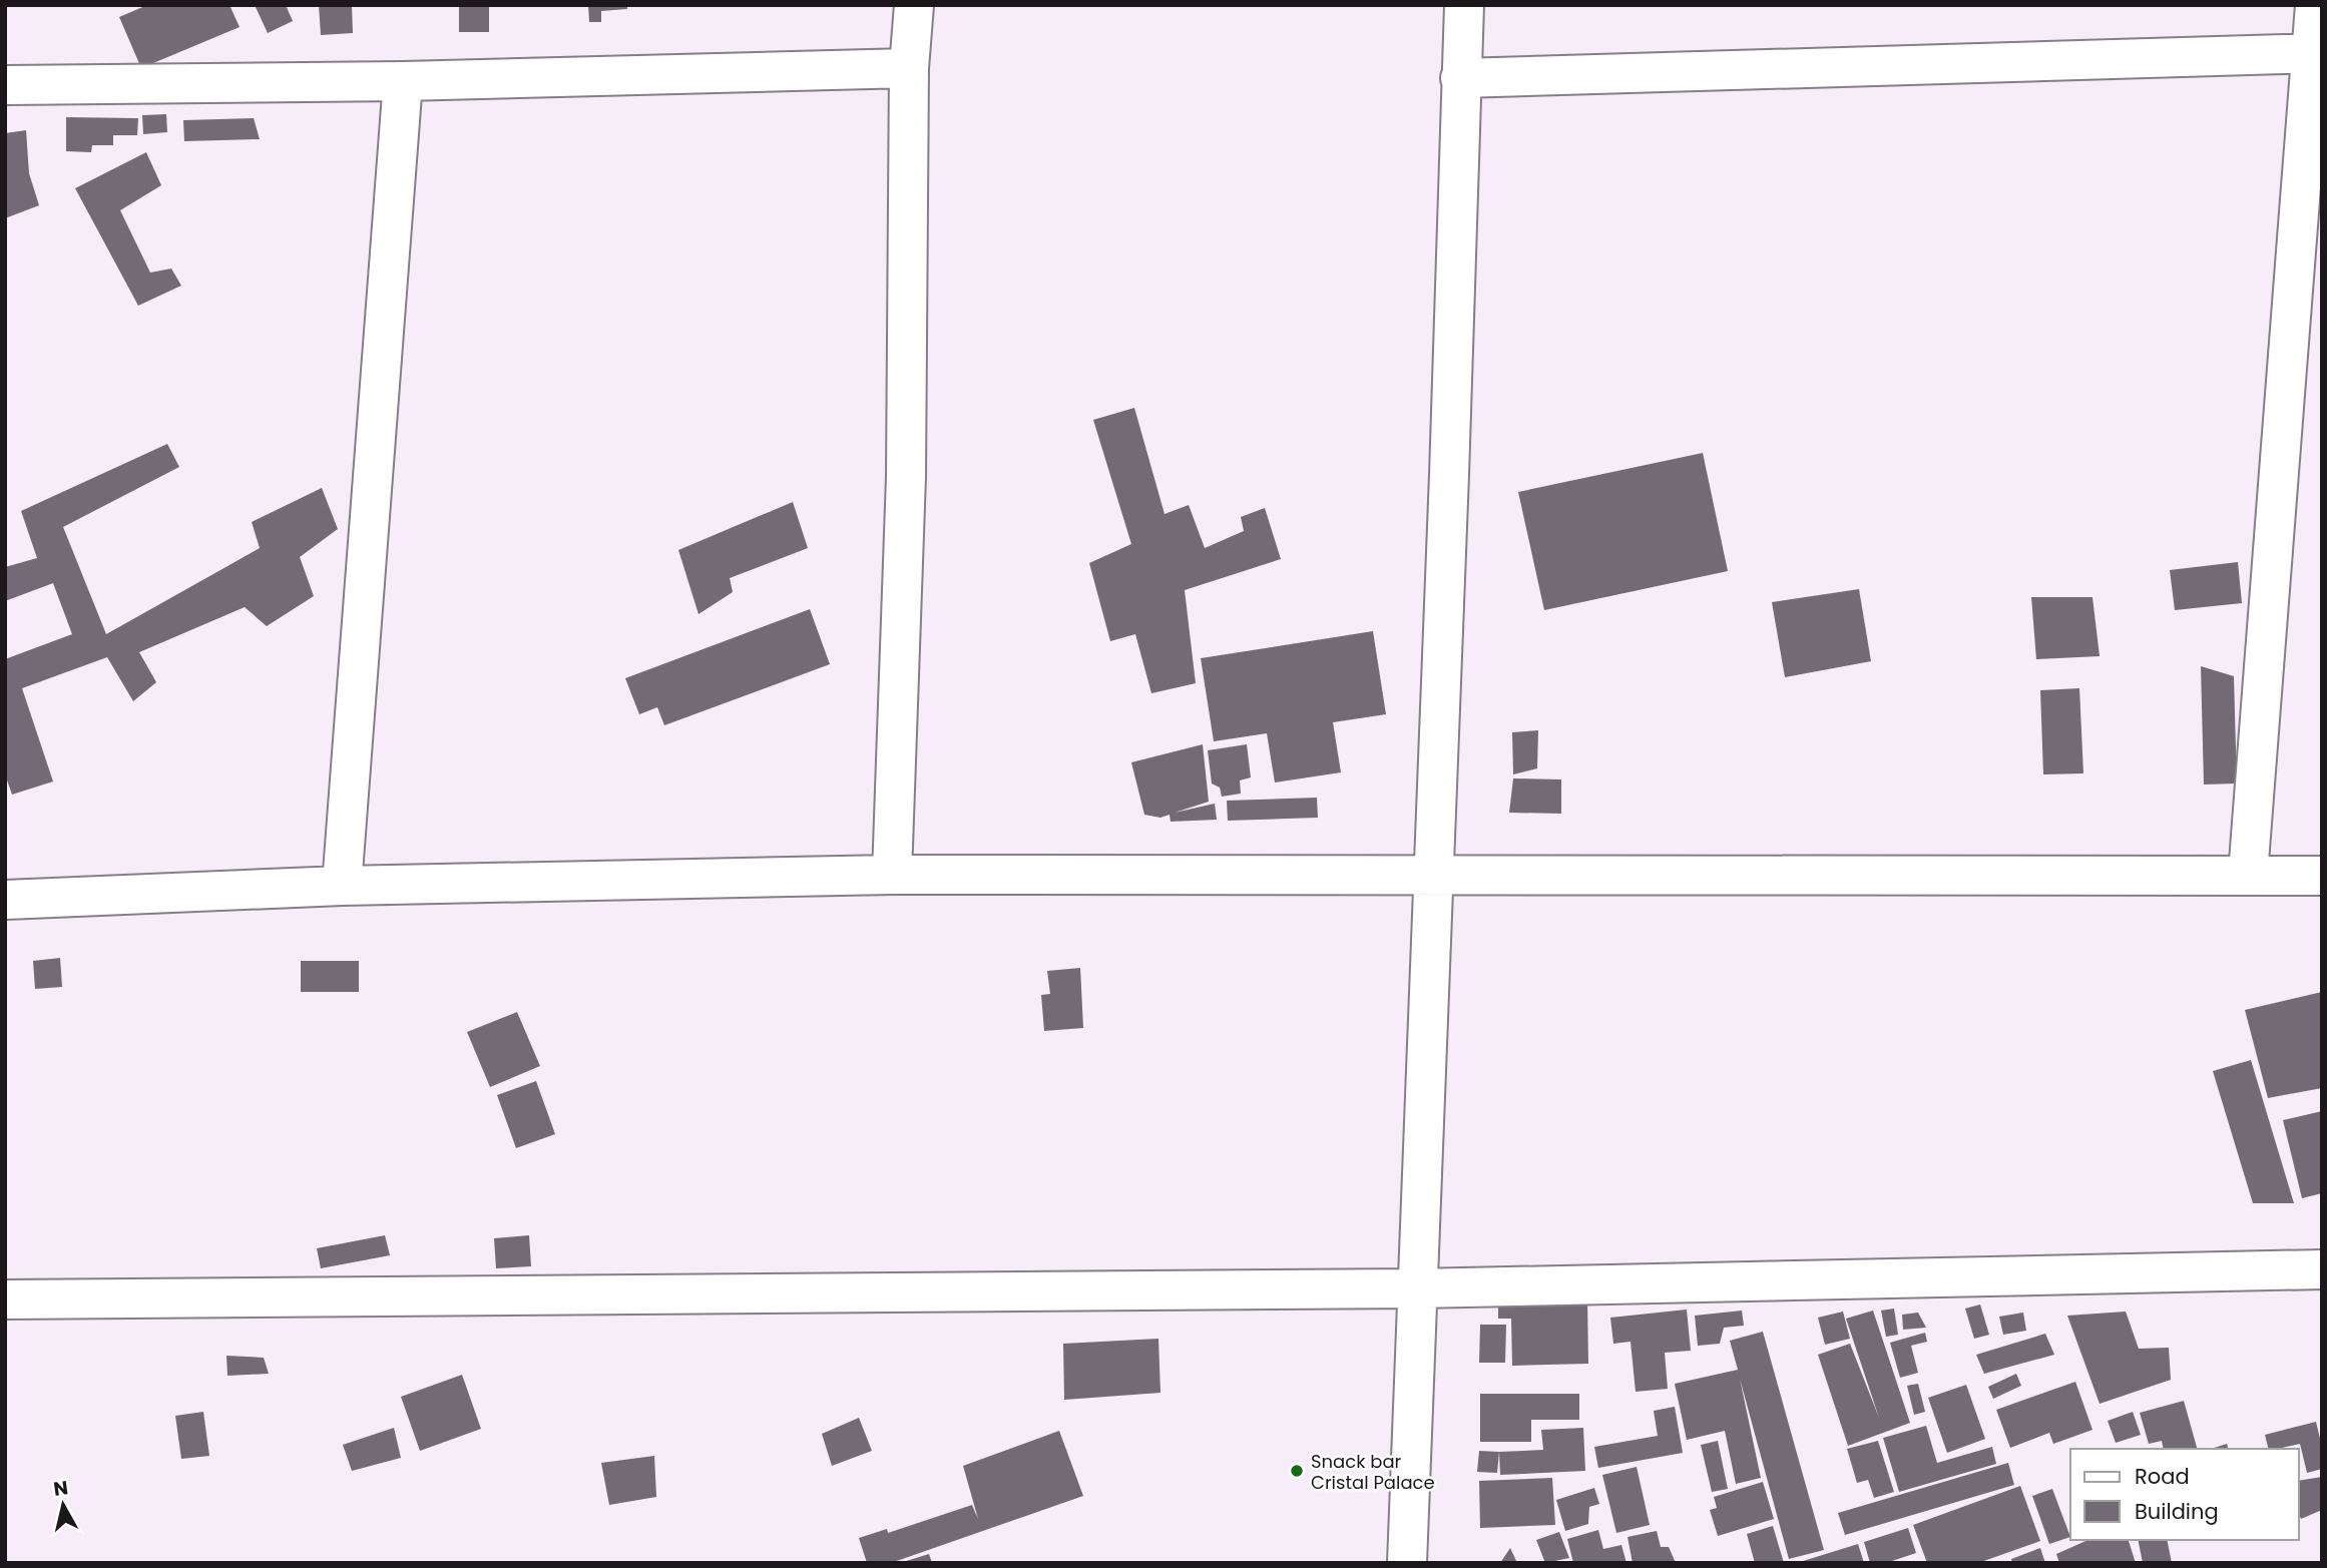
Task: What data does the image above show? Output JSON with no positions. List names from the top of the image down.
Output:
{
  "places": ["Snack bar Cristal Palace"],
  "legend": ["Road", "Building"],
  "north": "top"
}
